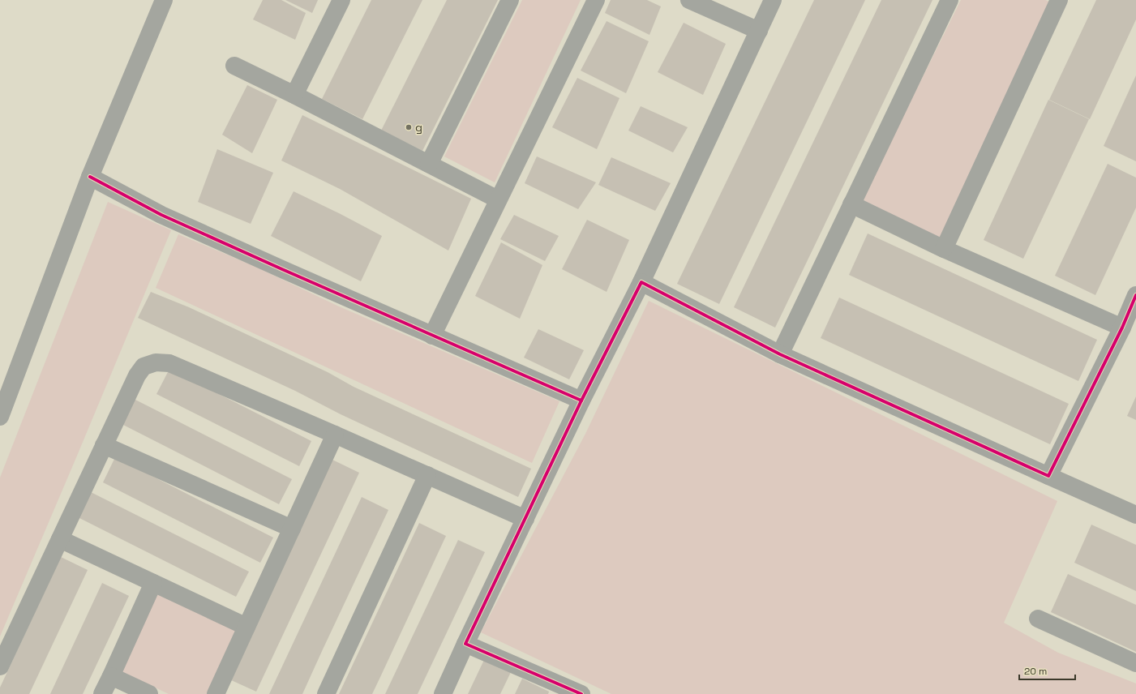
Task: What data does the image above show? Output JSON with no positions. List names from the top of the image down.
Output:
{
  "places": ["g"],
  "scale_bar": "20 m"
}
